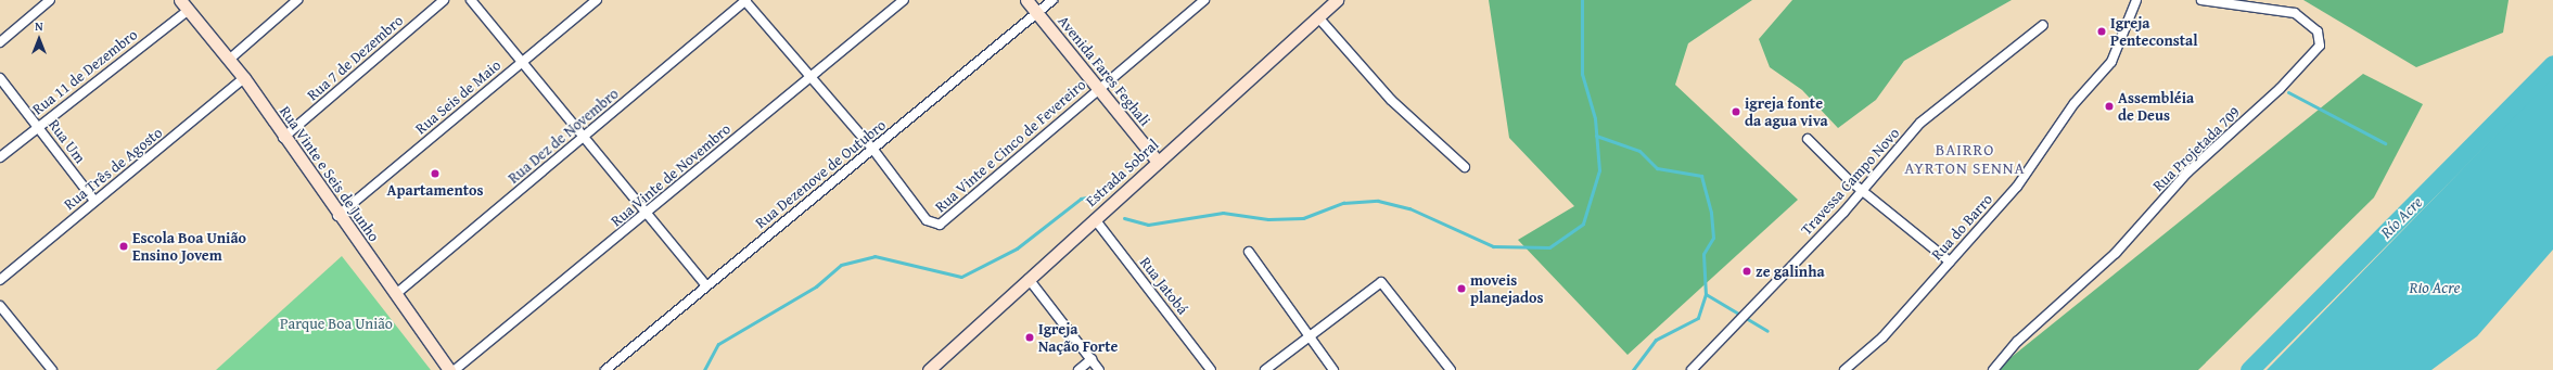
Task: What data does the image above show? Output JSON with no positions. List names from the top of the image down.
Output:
{
  "streets": {
    "street": [
      "Rua 7 de Dezembro",
      "Avenida Fares Feghali",
      "Rua 11 de Dezembro",
      "Rua Seis de Maio",
      "Rua Dez de Novembro",
      "Rua Um",
      "Rua Vinte e Cinco de Fevereiro",
      "Rua Projetada 709",
      "Rua Três de Agosto",
      "Estrada Sobral",
      "Rua Vinte e Seis de Junho",
      "Rua Dezenove de Outubro",
      "Rua Vinte de Novembro",
      "Travessa Campo Novo",
      "Rua do Barro",
      "Rua Jatobá"
    ]
  },
  "crossings": [
    ["Rua 7 de Dezembro", "Rua Vinte e Seis de Junho"],
    ["Avenida Fares Feghali", "Rua Vinte e Cinco de Fevereiro"],
    ["Avenida Fares Feghali", "Estrada Sobral"],
    ["Avenida Fares Feghali", "Rua Dezenove de Outubro"],
    ["Rua 11 de Dezembro", "Rua Um"],
    ["Rua 11 de Dezembro", "Rua Vinte e Seis de Junho"],
    ["Rua Seis de Maio", "Rua Vinte e Seis de Junho"],
    ["Rua Dez de Novembro", "Rua Vinte e Seis de Junho"],
    ["Rua Um", "Rua Três de Agosto"],
    ["Rua Vinte e Cinco de Fevereiro", "Rua Dezenove de Outubro"],
    ["Rua Três de Agosto", "Rua Vinte e Seis de Junho"],
    ["Estrada Sobral", "Rua Jatobá"]
  ],
  "districts": ["BAIRRO AYRTON SENNA"],
  "water": ["Río Acre", "Rio Acre"],
  "parks": ["Parque Boa União"],
  "places": [
    "Igreja Penteconstal",
    "Assembléia de Deus",
    "igreja fonte da agua viva",
    "Apartamentos",
    "Escola Boa União Ensino Jovem",
    "ze galinha",
    "moveis planejados",
    "Igreja Nação Forte"
  ],
  "north": "top"
}
